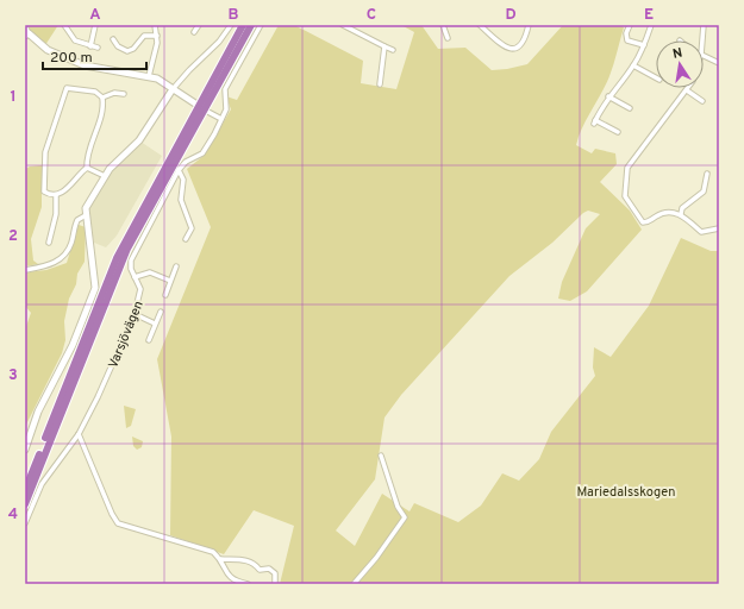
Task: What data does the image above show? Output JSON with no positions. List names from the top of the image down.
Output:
{
  "streets": {
    "street": ["Varsjövägen"]
  },
  "parks": ["Mariedalsskogen"],
  "scale_bar": "200 m",
  "north": "top",
  "grid": {
    "columns": [
      "A",
      "B",
      "C",
      "D",
      "E"
    ],
    "rows": [
      "1",
      "2",
      "3",
      "4"
    ]
  }
}
